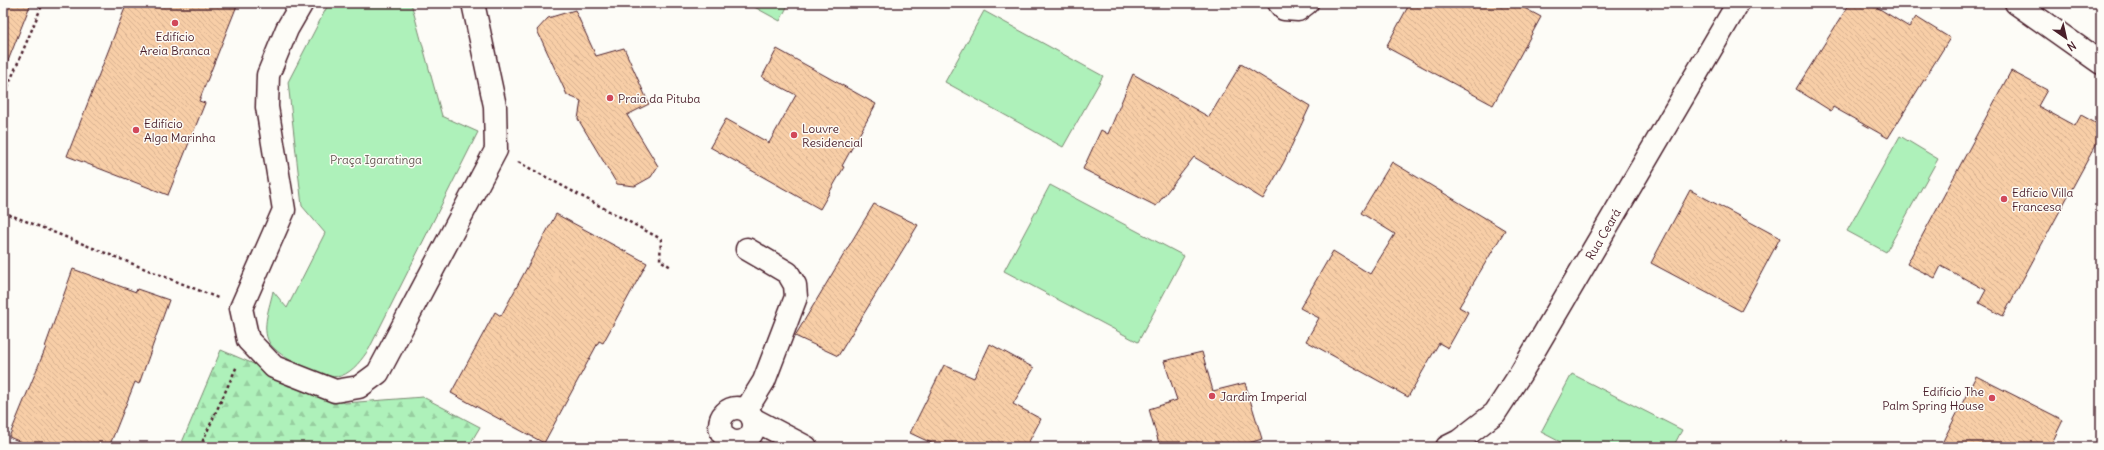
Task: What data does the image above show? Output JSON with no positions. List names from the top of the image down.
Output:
{
  "streets": {
    "street": ["Rua Ceará"]
  },
  "parks": ["Praça Igaratinga"],
  "places": [
    "Edifício Areia Branca",
    "Praia da Pituba",
    "Edifício Alga Marinha",
    "Louvre Residencial",
    "Edfício Villa Francesa",
    "Jardim Imperial",
    "Edifício The Palm Spring House"
  ],
  "north": "bottom right"
}
